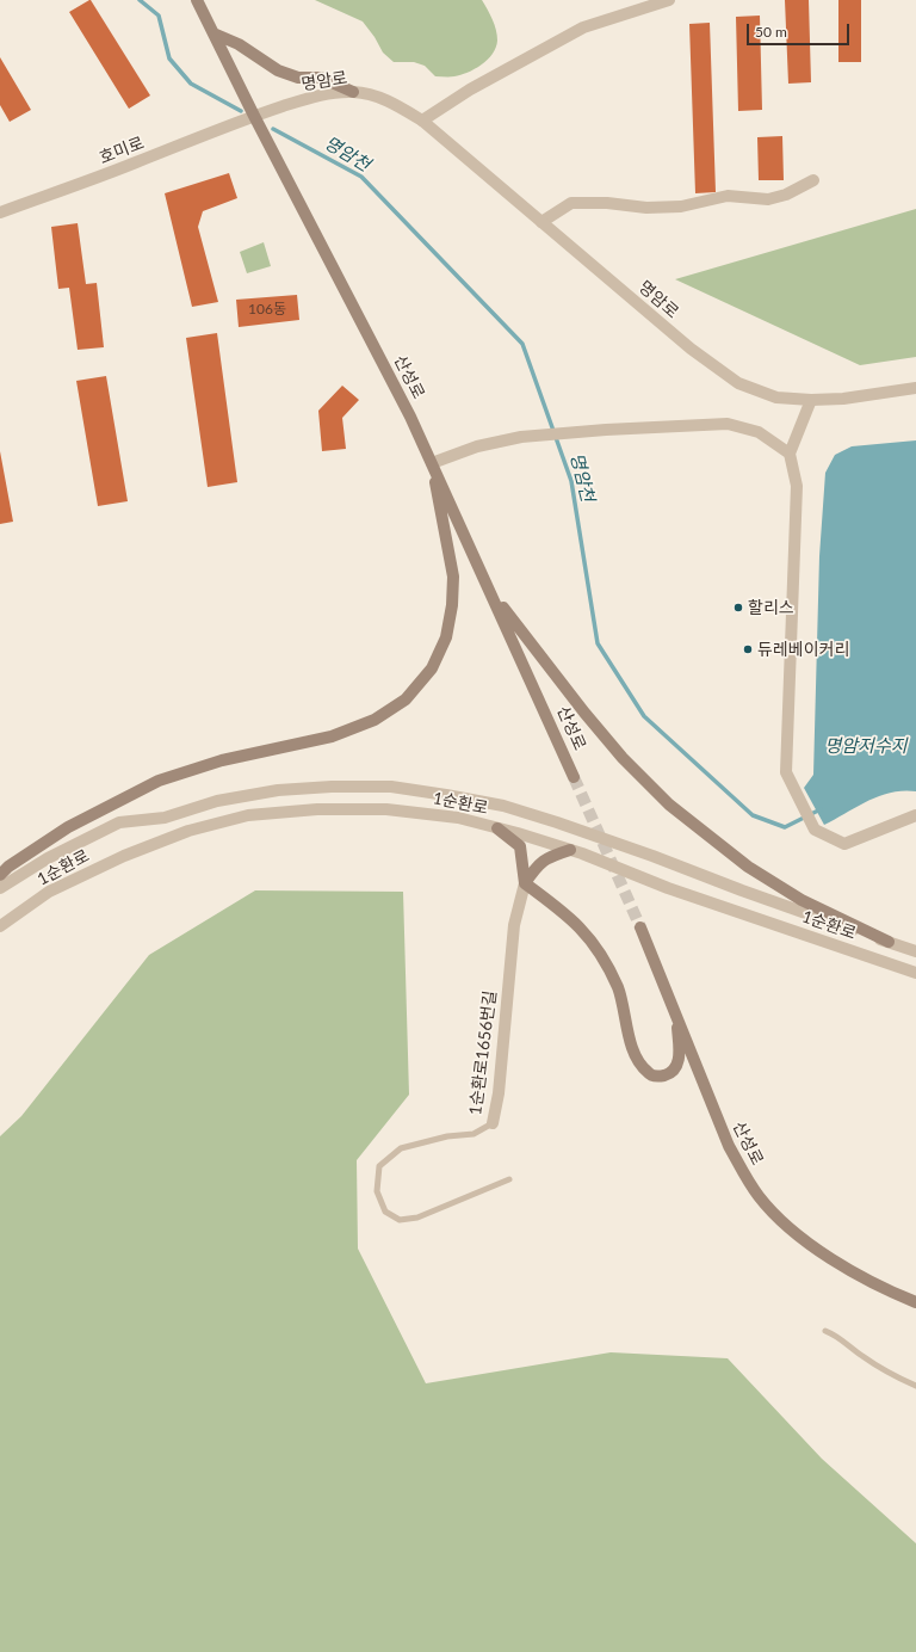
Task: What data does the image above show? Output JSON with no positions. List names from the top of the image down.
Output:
{
  "streets": {
    "main road": ["산성로"],
    "street": [
      "명암로",
      "호미로",
      "1순환로",
      "1순환로1656번길"
    ]
  },
  "crossings": [
    ["명암로", "호미로"],
    ["명암로", "산성로"],
    ["호미로", "산성로"]
  ],
  "water": ["명암천", "명암저수지"],
  "places": ["할리스", "듀레베이커리"],
  "house_numbers": ["106동"],
  "scale_bar": "50 m"
}
